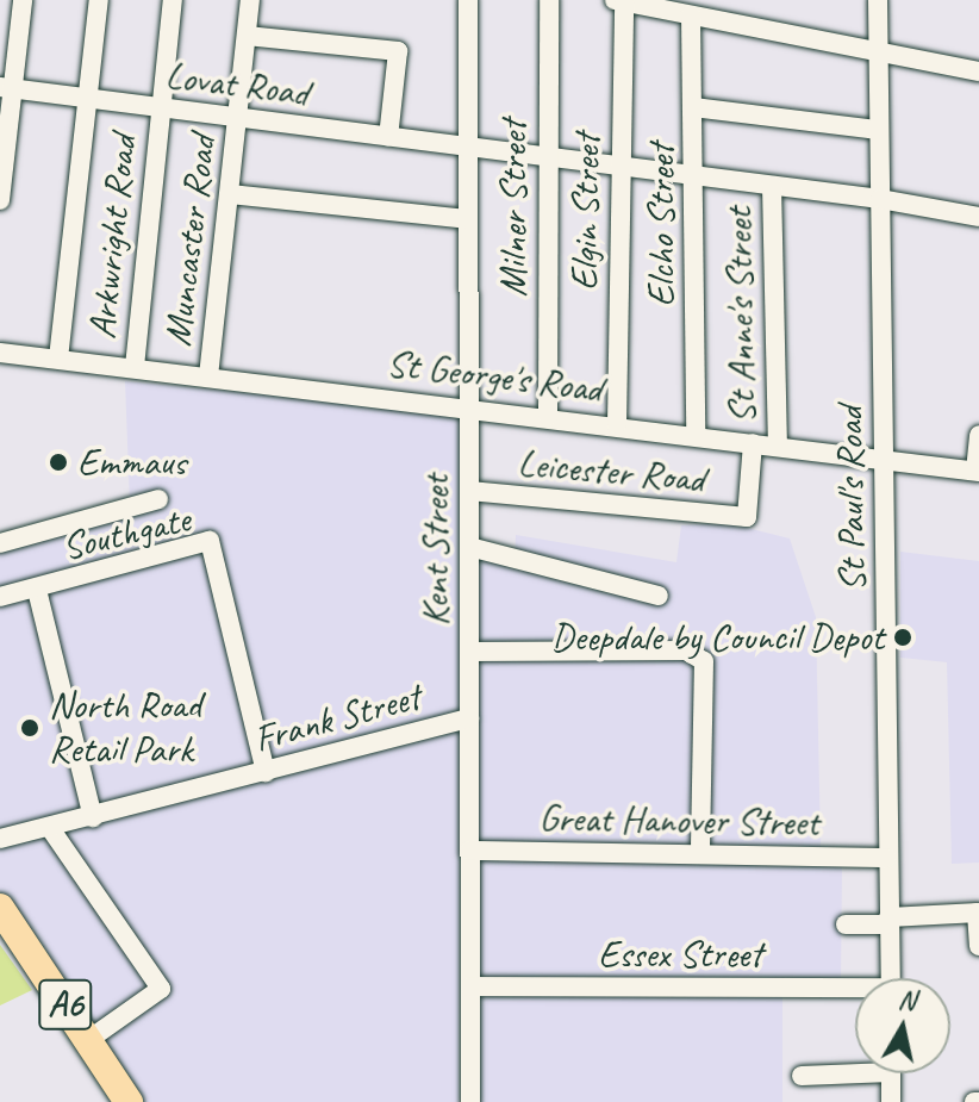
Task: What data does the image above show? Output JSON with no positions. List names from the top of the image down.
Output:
{
  "streets": {
    "highway": ["A6"],
    "street": [
      "Lovat Road",
      "Milner Street",
      "Elgin Street",
      "Elcho Street",
      "Arkwright Road",
      "Muncaster Road",
      "St Anne's Street",
      "St George's Road",
      "Leicester Road",
      "St Paul's Road",
      "Southgate",
      "Kent Street",
      "Frank Street",
      "Great Hanover Street",
      "Essex Street"
    ]
  },
  "crossings": [
    ["Lovat Road", "Milner Street"],
    ["Lovat Road", "Elgin Street"],
    ["Lovat Road", "Elcho Street"],
    ["Lovat Road", "Arkwright Road"],
    ["Lovat Road", "Muncaster Road"],
    ["Lovat Road", "St Anne's Street"],
    ["Lovat Road", "St Paul's Road"],
    ["Lovat Road", "Kent Street"],
    ["Milner Street", "St George's Road"],
    ["Elgin Street", "St George's Road"],
    ["Elcho Street", "St George's Road"],
    ["Arkwright Road", "St George's Road"],
    ["Muncaster Road", "St George's Road"],
    ["St Anne's Street", "St George's Road"],
    ["St George's Road", "Leicester Road"],
    ["St George's Road", "St Paul's Road"],
    ["St George's Road", "Kent Street"],
    ["Leicester Road", "Kent Street"],
    ["St Paul's Road", "Great Hanover Street"],
    ["Southgate", "Frank Street"],
    ["Kent Street", "Frank Street"],
    ["Kent Street", "Great Hanover Street"],
    ["Kent Street", "Essex Street"]
  ],
  "places": ["Emmaus", "Deepdale by Council Depot", "North Road Retail Park"],
  "north": "top"
}
